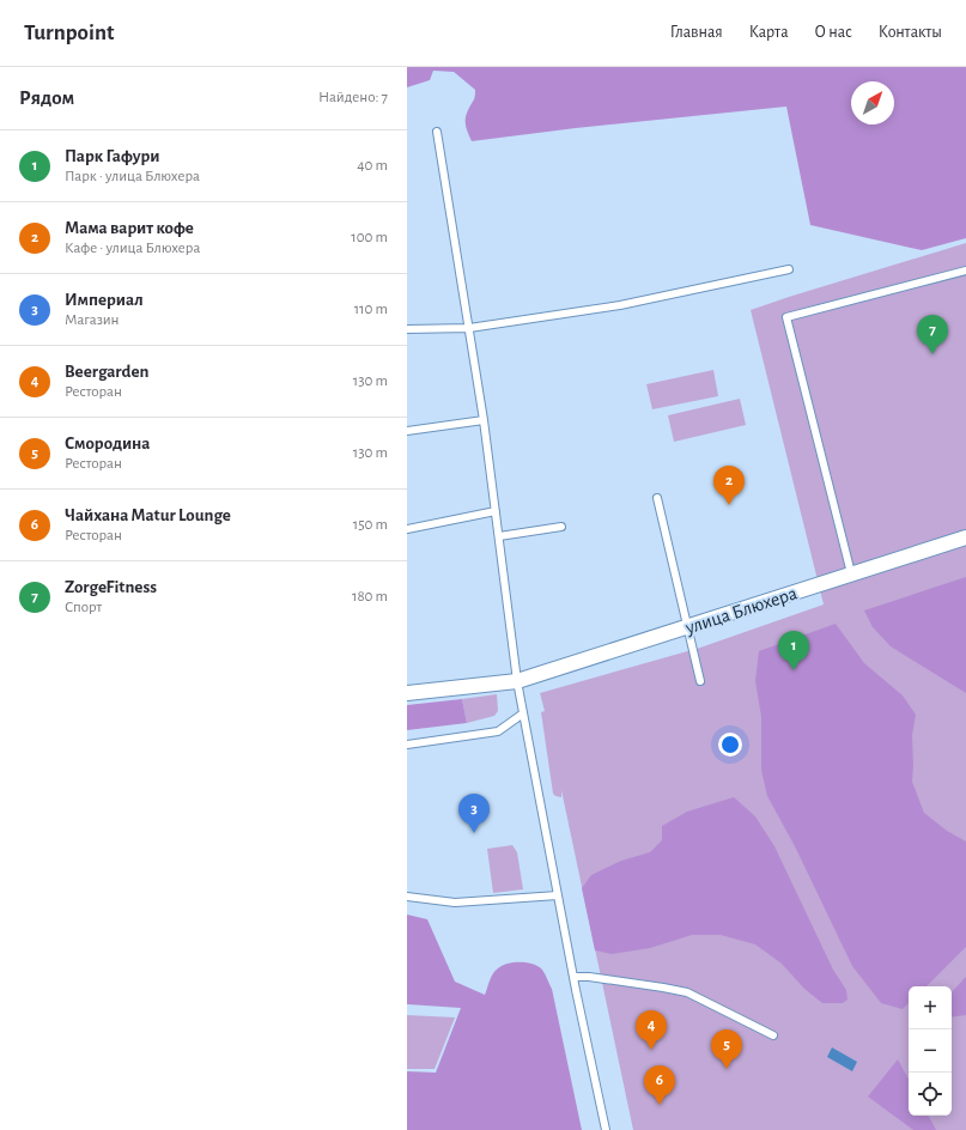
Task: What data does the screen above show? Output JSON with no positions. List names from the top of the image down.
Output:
{
  "streets": {
    "street": ["улица Блюхера"]
  },
  "north": "top right",
  "page": {
    "header": "Turnpoint",
    "nav": [
      "Главная",
      "Карта",
      "О нас",
      "Контакты"
    ],
    "heading": ["Рядом", "Найдено: 7"],
    "list": [
      {
        "mark": "1",
        "name": "Парк Гафури",
        "note": "Парк · улица Блюхера",
        "value": "40 m"
      },
      {
        "mark": "2",
        "name": "Мама варит кофе",
        "note": "Кафе · улица Блюхера",
        "value": "100 m"
      },
      {
        "mark": "3",
        "name": "Империал",
        "note": "Магазин",
        "value": "110 m"
      },
      {
        "mark": "4",
        "name": "Beergarden",
        "note": "Ресторан",
        "value": "130 m"
      },
      {
        "mark": "5",
        "name": "Смородина",
        "note": "Ресторан",
        "value": "130 m"
      },
      {
        "mark": "6",
        "name": "Чайхана Matur Lounge",
        "note": "Ресторан",
        "value": "150 m"
      },
      {
        "mark": "7",
        "name": "ZorgeFitness",
        "note": "Спорт",
        "value": "180 m"
      }
    ],
    "pins": [
      "7",
      "2",
      "1",
      "3",
      "4",
      "5",
      "6"
    ],
    "map_buttons": ["+", "−"]
  }
}
